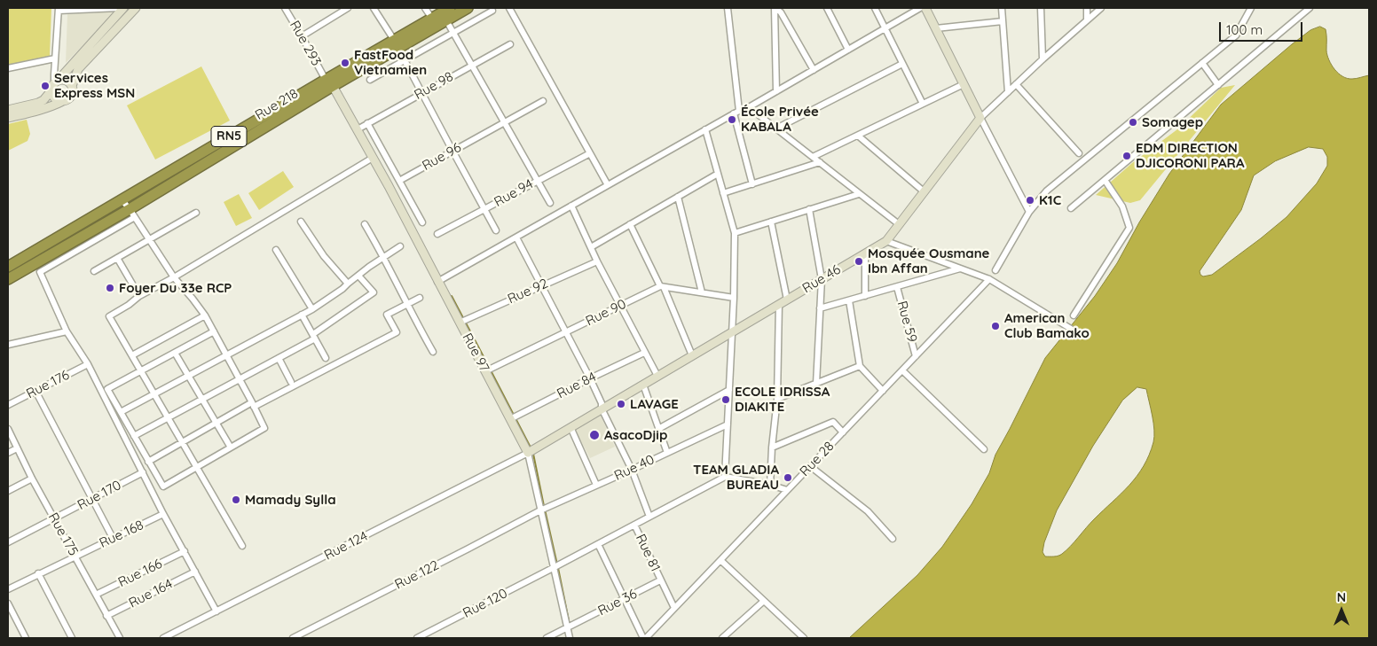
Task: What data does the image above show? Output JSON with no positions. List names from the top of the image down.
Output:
{
  "streets": {
    "highway": ["Rue 218", "RN5"],
    "street": [
      "Rue 293",
      "Rue 98",
      "Rue 96",
      "Rue 94",
      "Rue 46",
      "Rue 92",
      "Rue 90",
      "Rue 59",
      "Rue 97",
      "Rue 176",
      "Rue 84",
      "Rue 28",
      "Rue 40",
      "Rue 170",
      "Rue 175",
      "Rue 168",
      "Rue 124",
      "Rue 81",
      "Rue 166",
      "Rue 122",
      "Rue 164",
      "Rue 36",
      "Rue 120"
    ]
  },
  "crossings": [
    ["Rue 293", "Rue 218"],
    ["Rue 293", "Rue 97"],
    ["Rue 98", "Rue 97"],
    ["Rue 218", "Rue 97"],
    ["Rue 46", "Rue 97"],
    ["Rue 46", "Rue 124"],
    ["Rue 92", "Rue 97"],
    ["Rue 90", "Rue 97"],
    ["Rue 59", "Rue 28"],
    ["Rue 97", "Rue 84"],
    ["Rue 97", "Rue 40"],
    ["Rue 97", "Rue 124"],
    ["Rue 97", "Rue 122"],
    ["Rue 97", "Rue 36"],
    ["Rue 97", "Rue 120"],
    ["Rue 40", "Rue 122"],
    ["Rue 170", "Rue 175"],
    ["Rue 175", "Rue 168"],
    ["Rue 175", "Rue 166"],
    ["Rue 175", "Rue 164"],
    ["Rue 81", "Rue 36"],
    ["Rue 81", "Rue 120"]
  ],
  "places": [
    "FastFood Vietnamien",
    "Services Express MSN",
    "École Privée KABALA",
    "Somagep",
    "EDM DIRECTION DJICORONI PARA",
    "K1C",
    "Mosquée Ousmane Ibn Affan",
    "Foyer Du 33e RCP",
    "American Club Bamako",
    "ECOLE IDRISSA DIAKITE",
    "LAVAGE",
    "AsacoDjip",
    "TEAM GLADIA BUREAU",
    "Mamady Sylla"
  ],
  "scale_bar": "100 m",
  "north": "top"
}
